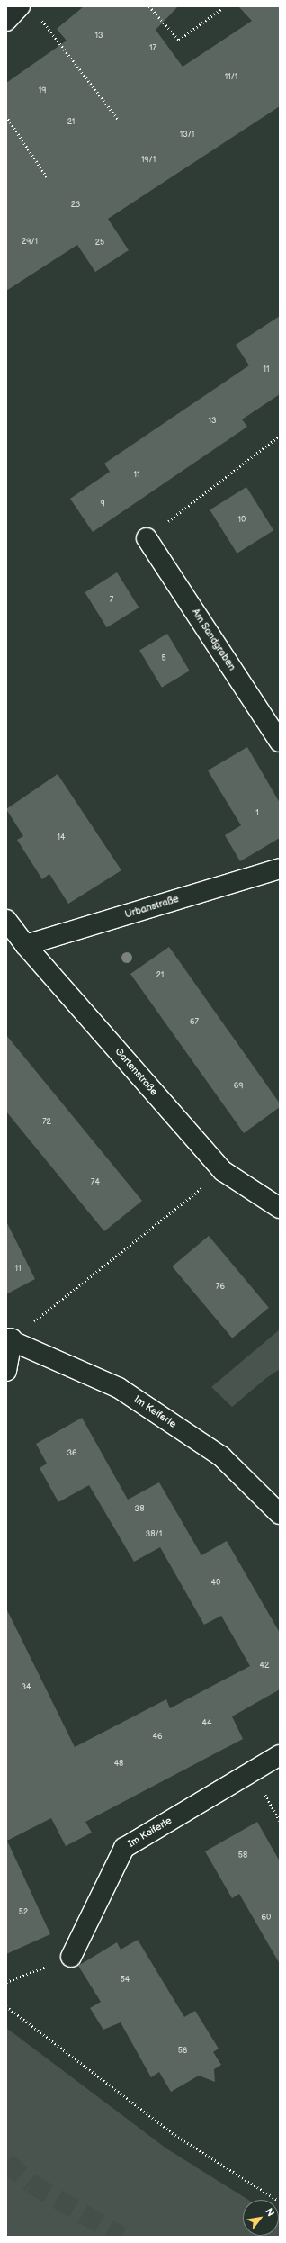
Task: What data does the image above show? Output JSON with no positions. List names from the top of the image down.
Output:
{
  "streets": {
    "street": [
      "Am Sandgraben",
      "Urbanstraße",
      "Gartenstraße",
      "Im Keiferle"
    ]
  },
  "crossings": [
    ["Urbanstraße", "Gartenstraße"]
  ],
  "house_numbers": [
    "13",
    "17",
    "11/1",
    "19",
    "21",
    "13/1",
    "19/1",
    "23",
    "29/1",
    "25",
    "11",
    "13",
    "11",
    "9",
    "10",
    "7",
    "5",
    "1",
    "14",
    "21",
    "67",
    "69",
    "72",
    "74",
    "11",
    "76",
    "36",
    "38",
    "38/1",
    "40",
    "42",
    "34",
    "44",
    "46",
    "48",
    "58",
    "52",
    "60",
    "54",
    "56"
  ],
  "north": "top right"
}
